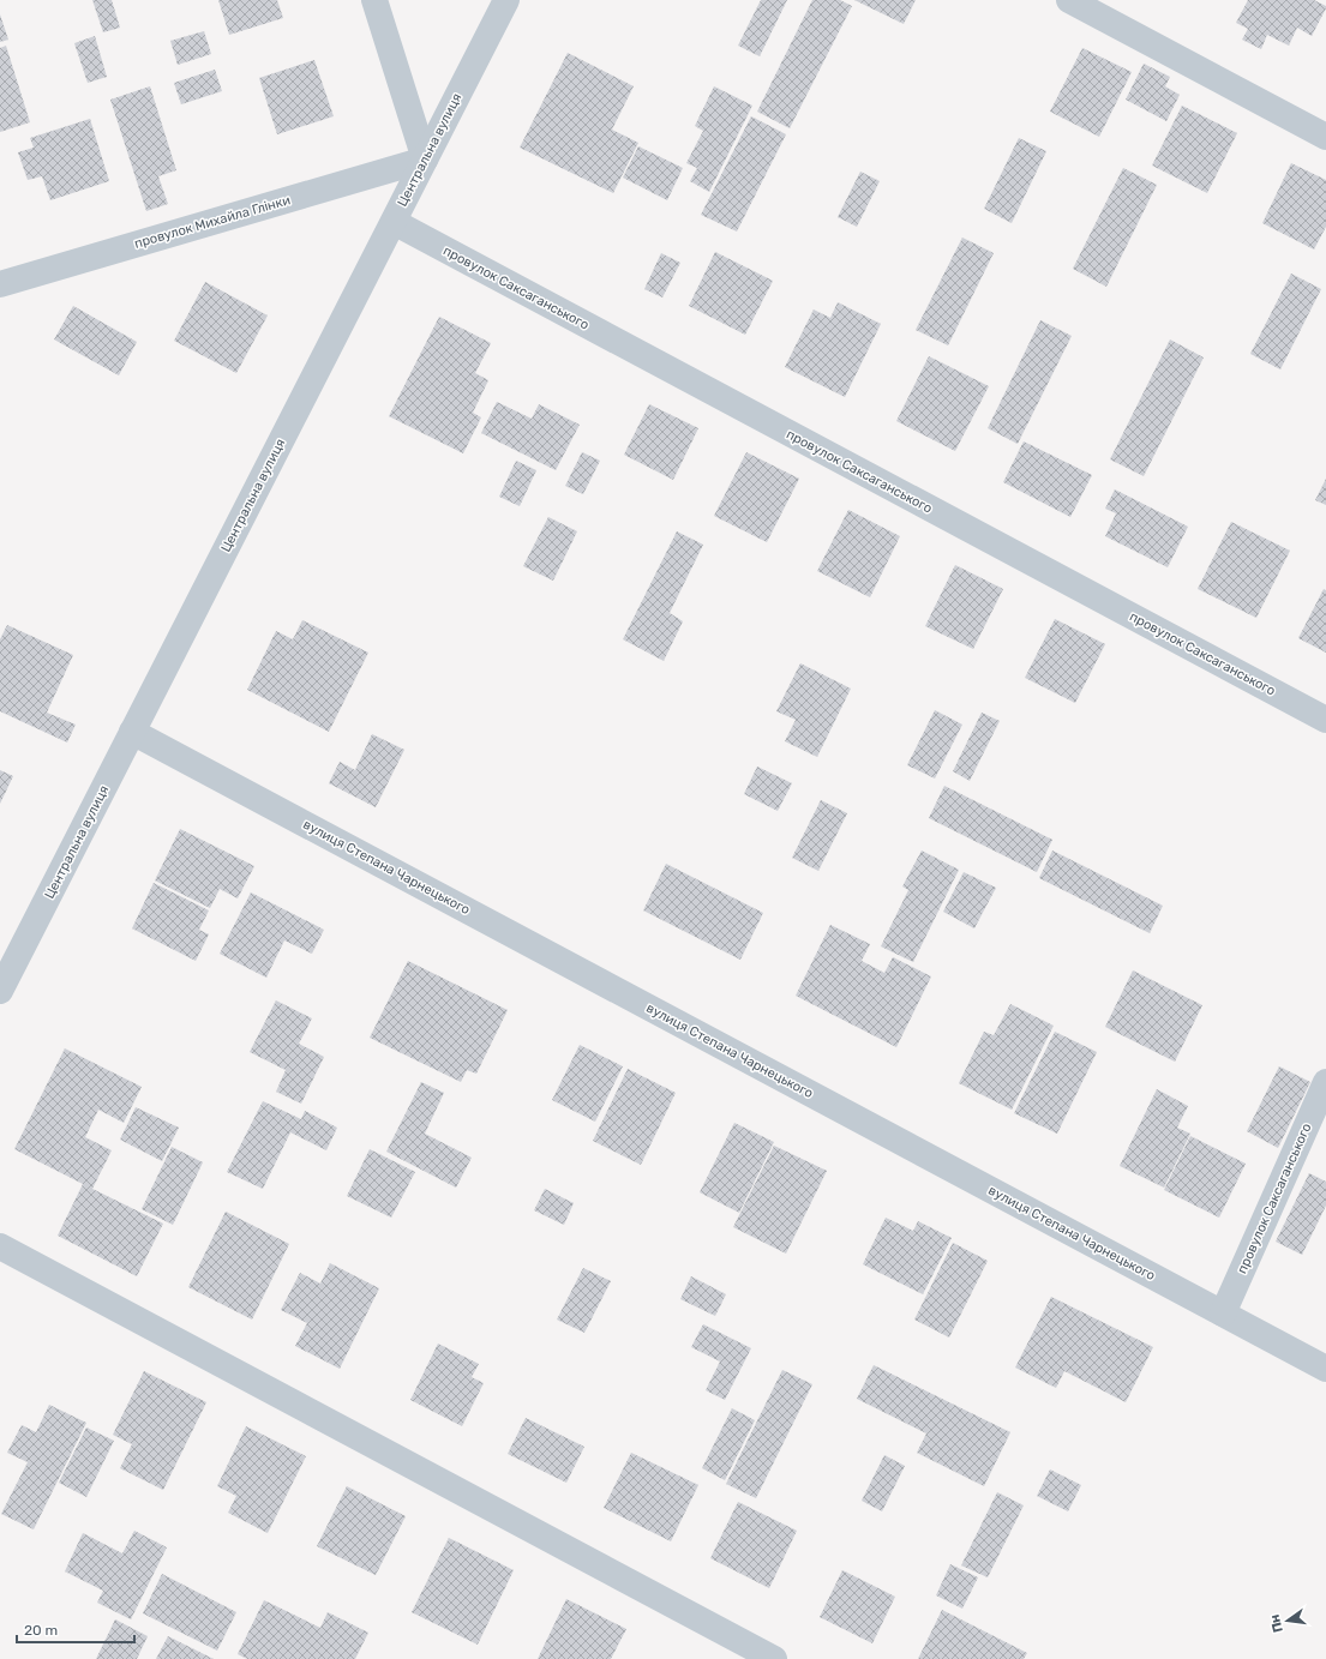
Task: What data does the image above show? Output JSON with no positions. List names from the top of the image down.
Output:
{
  "streets": {
    "street": [
      "Центральна вулиця",
      "провулок Михайла Глінки",
      "провулок Саксаганського",
      "вулиця Степана Чарнецького"
    ]
  },
  "crossings": [
    ["Центральна вулиця", "провулок Михайла Глінки"],
    ["Центральна вулиця", "провулок Саксаганського"],
    ["Центральна вулиця", "вулиця Степана Чарнецького"],
    ["провулок Саксаганського", "вулиця Степана Чарнецького"]
  ],
  "scale_bar": "20 m",
  "north": "left"
}
